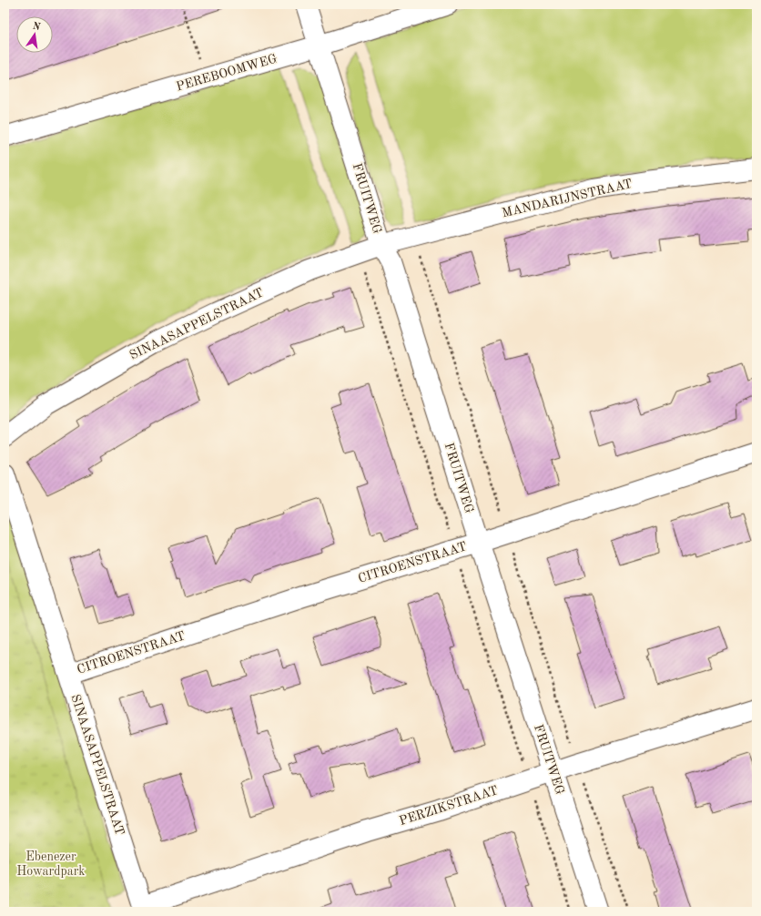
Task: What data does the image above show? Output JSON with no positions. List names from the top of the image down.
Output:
{
  "streets": {
    "street": [
      "PEREBOOMWEG",
      "FRUITWEG",
      "MANDARIJNSTRAAT",
      "SINAASAPPELSTRAAT",
      "CITROENSTRAAT",
      "PERZIKSTRAAT"
    ]
  },
  "crossings": [
    ["PEREBOOMWEG", "FRUITWEG"],
    ["FRUITWEG", "MANDARIJNSTRAAT"],
    ["FRUITWEG", "SINAASAPPELSTRAAT"],
    ["FRUITWEG", "CITROENSTRAAT"],
    ["FRUITWEG", "PERZIKSTRAAT"],
    ["MANDARIJNSTRAAT", "SINAASAPPELSTRAAT"],
    ["SINAASAPPELSTRAAT", "CITROENSTRAAT"],
    ["SINAASAPPELSTRAAT", "PERZIKSTRAAT"]
  ],
  "parks": ["Ebenezer Howardpark"],
  "north": "top"
}
